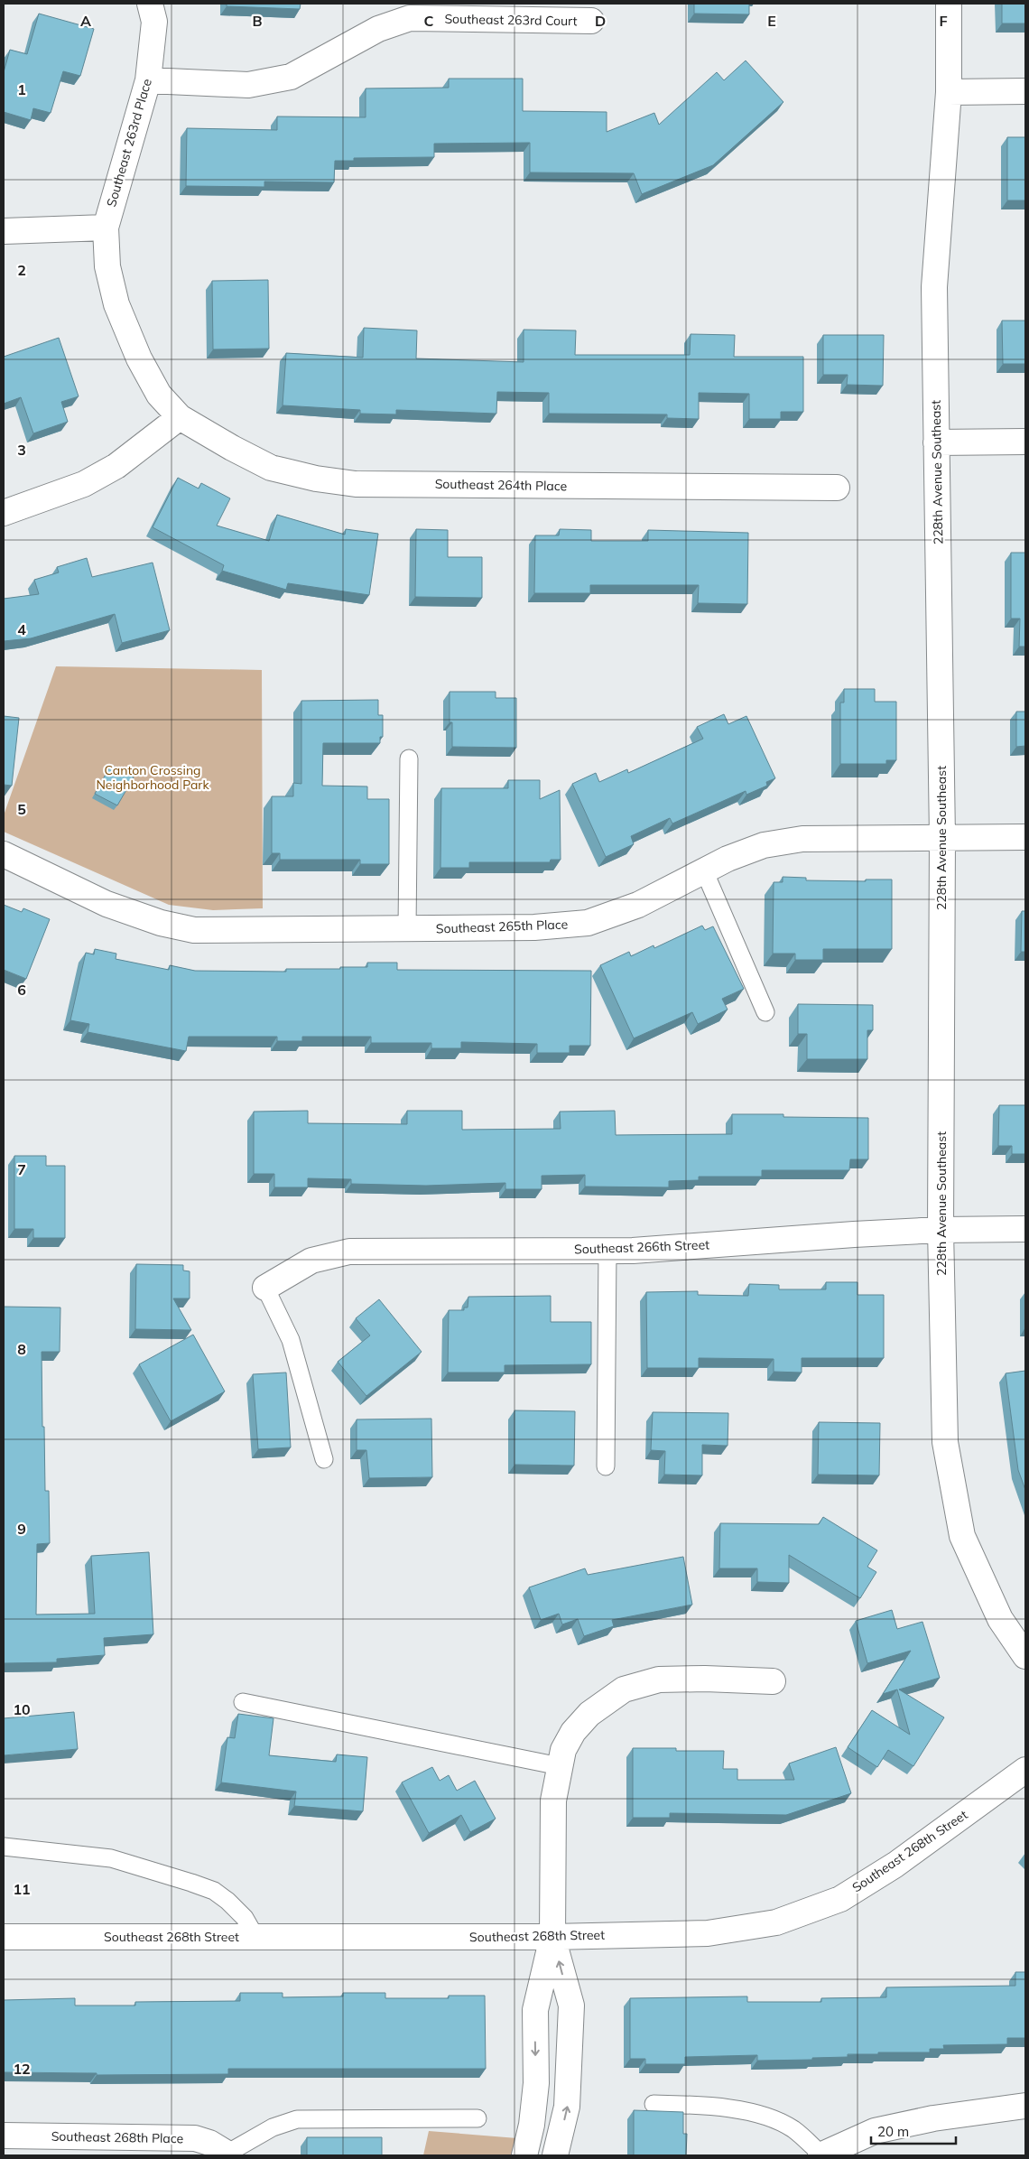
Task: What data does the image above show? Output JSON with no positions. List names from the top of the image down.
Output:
{
  "streets": {
    "street": [
      "Southeast 263rd Court",
      "Southeast 263rd Place",
      "228th Avenue Southeast",
      "Southeast 264th Place",
      "Southeast 265th Place",
      "Southeast 266th Street",
      "Southeast 268th Street",
      "Southeast 268th Place"
    ]
  },
  "crossings": [
    ["Southeast 263rd Court", "Southeast 263rd Place"],
    ["Southeast 263rd Place", "Southeast 264th Place"],
    ["228th Avenue Southeast", "Southeast 265th Place"],
    ["228th Avenue Southeast", "Southeast 266th Street"]
  ],
  "parks": ["Canton Crossing Neighborhood Park"],
  "scale_bar": "20 m",
  "grid": {
    "columns": [
      "A",
      "B",
      "C",
      "D",
      "E",
      "F"
    ],
    "rows": [
      "1",
      "2",
      "3",
      "4",
      "5",
      "6",
      "7",
      "8",
      "9",
      "10",
      "11",
      "12"
    ]
  }
}
